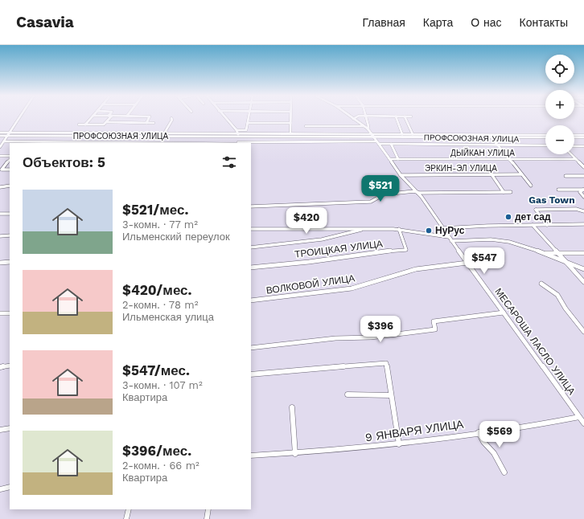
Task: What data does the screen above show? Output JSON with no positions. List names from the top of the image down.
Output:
{
  "streets": {
    "street": [
      "ПРОФСОЮЗНАЯ УЛИЦА",
      "ДЫЙКАН УЛИЦА",
      "ЭРКИН-ЭЛ УЛИЦА",
      "ТРОИЦКАЯ УЛИЦА",
      "ВОЛКОВОЙ УЛИЦА",
      "МЕСАРОША ЛАСЛО УЛИЦА",
      "9 ЯНВАРЯ УЛИЦА"
    ]
  },
  "crossings": [
    ["ПРОФСОЮЗНАЯ УЛИЦА", "МЕСАРОША ЛАСЛО УЛИЦА"],
    ["ДЫЙКАН УЛИЦА", "МЕСАРОША ЛАСЛО УЛИЦА"],
    ["ЭРКИН-ЭЛ УЛИЦА", "МЕСАРОША ЛАСЛО УЛИЦА"],
    ["ВОЛКОВОЙ УЛИЦА", "МЕСАРОША ЛАСЛО УЛИЦА"],
    ["МЕСАРОША ЛАСЛО УЛИЦА", "9 ЯНВАРЯ УЛИЦА"]
  ],
  "districts": ["Gas Town"],
  "places": ["дет сад", "НуРус"],
  "page": {
    "header": "Casavia",
    "nav": [
      "Главная",
      "Карта",
      "О нас",
      "Контакты"
    ],
    "map_buttons": ["+", "−"],
    "heading": "Объектов: 5",
    "price": [
      "$521",
      "$420",
      "$547",
      "$396",
      "$569"
    ],
    "list": [
      {
        "name": "$521/мес.",
        "note": "3-комн. · 77 m² · Ильменский переулок"
      },
      {
        "name": "$420/мес.",
        "note": "2-комн. · 78 m² · Ильменская улица"
      },
      {
        "name": "$547/мес.",
        "note": "3-комн. · 107 m² · Квартира"
      },
      {
        "name": "$396/мес.",
        "note": "2-комн. · 66 m² · Квартира"
      }
    ]
  }
}
